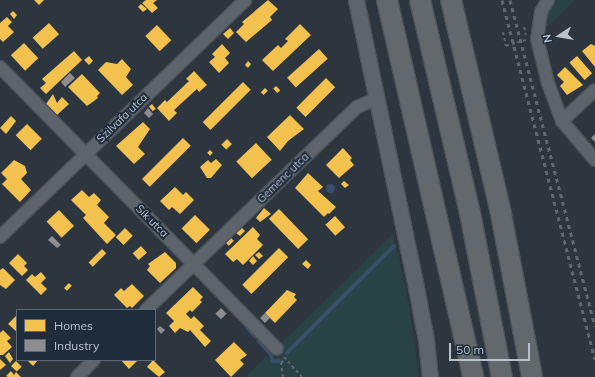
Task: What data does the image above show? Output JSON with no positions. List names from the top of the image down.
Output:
{
  "streets": {
    "street": ["Szilvafa utca", "Gemenc utca", "Sík utca"]
  },
  "crossings": [
    ["Szilvafa utca", "Sík utca"],
    ["Gemenc utca", "Sík utca"]
  ],
  "legend": ["Homes", "Industry"],
  "scale_bar": "50 m",
  "north": "left"
}
